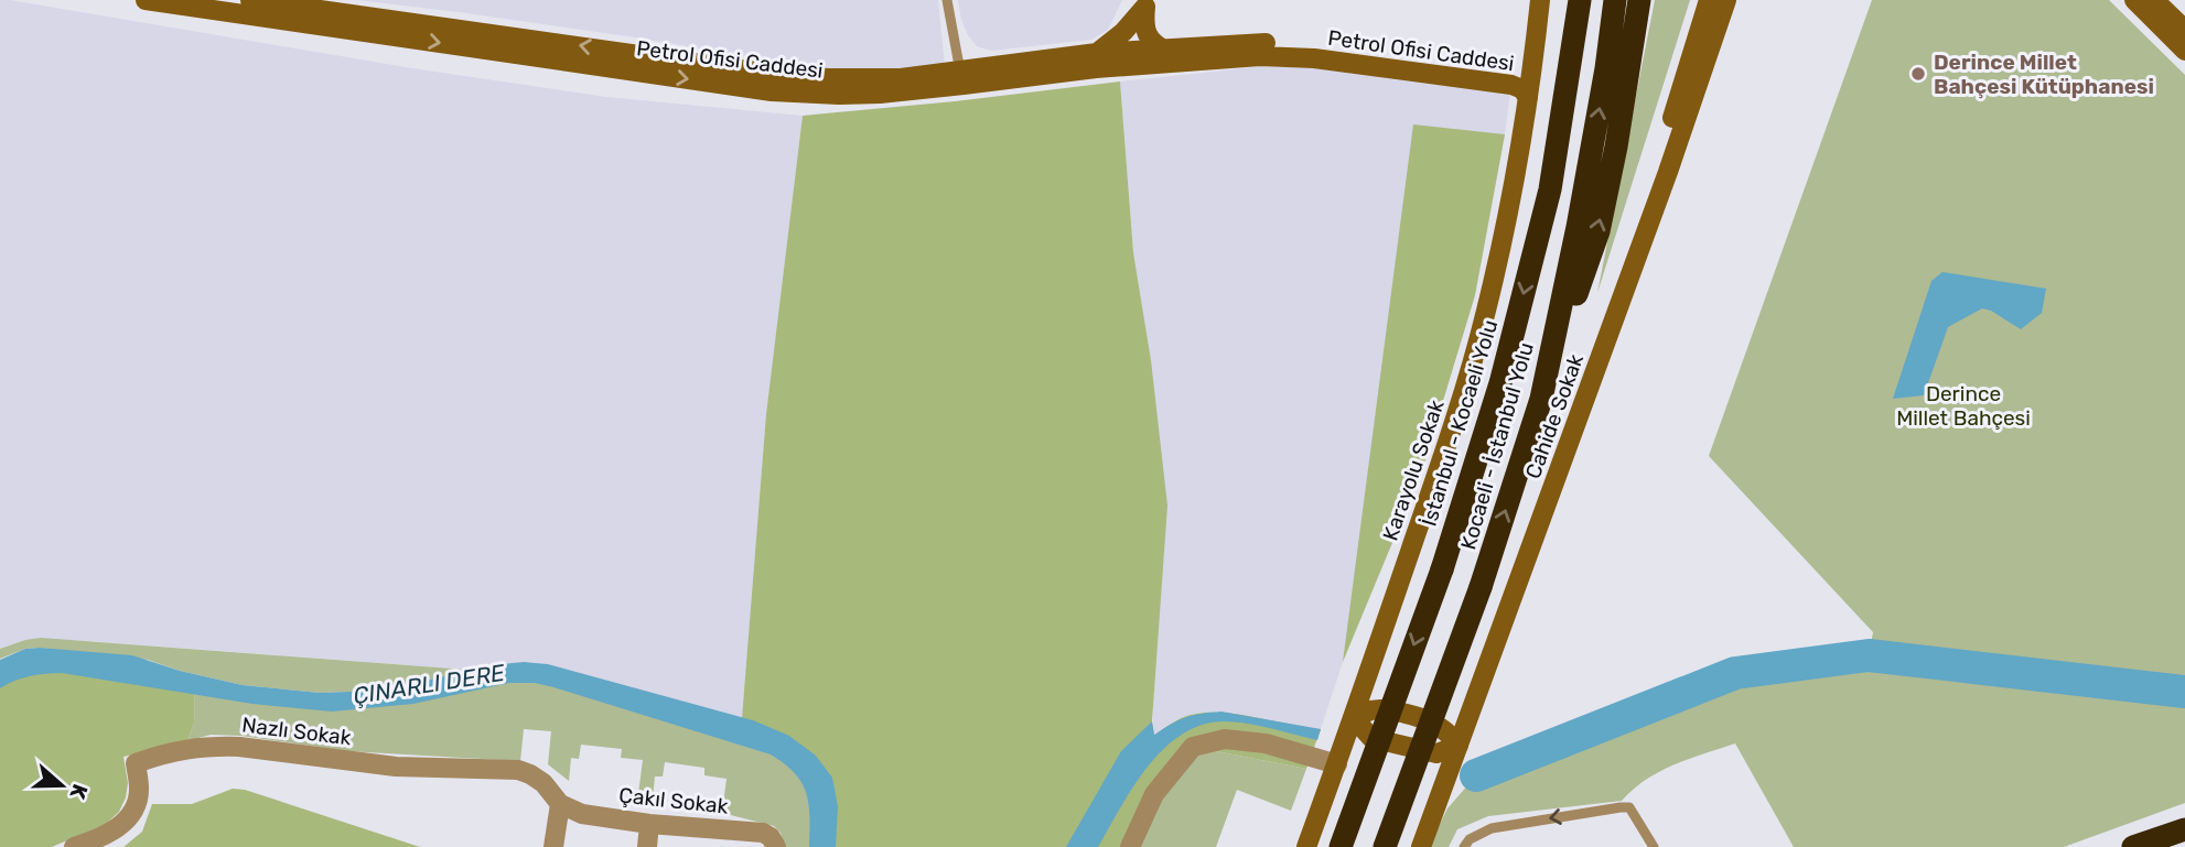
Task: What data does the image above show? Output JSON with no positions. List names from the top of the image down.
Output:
{
  "streets": {
    "highway": ["İstanbul - Kocaeli Yolu", "Kocaeli - İstanbul Yolu"],
    "main road": ["Petrol Ofisi Caddesi", "Cahide Sokak", "Karayolu Sokak"],
    "street": ["Nazlı Sokak", "Çakıl Sokak"]
  },
  "crossings": [
    ["Petrol Ofisi Caddesi", "Karayolu Sokak"],
    ["Nazlı Sokak", "Çakıl Sokak"]
  ],
  "water": ["ÇINARLI DERE"],
  "parks": ["Derince Millet Bahçesi"],
  "places": ["Derince Millet Bahçesi Kütüphanesi"],
  "north": "right"
}
